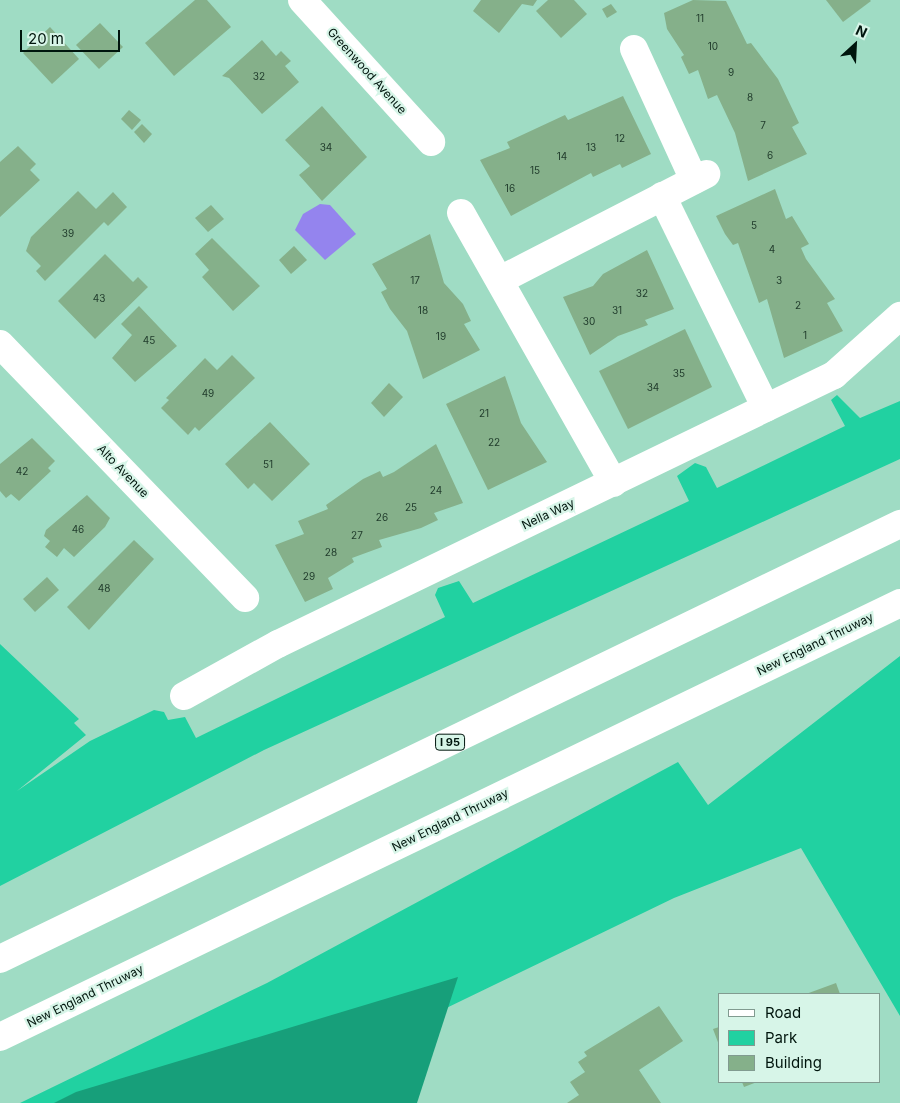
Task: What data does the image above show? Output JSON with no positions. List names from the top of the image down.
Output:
{
  "streets": {
    "main road": [
      "Greenwood Avenue",
      "Alto Avenue",
      "Nella Way",
      "New England Thruway",
      "I 95"
    ]
  },
  "house_numbers": [
    "11",
    "10",
    "9",
    "32",
    "8",
    "7",
    "12",
    "34",
    "13",
    "6",
    "14",
    "15",
    "16",
    "5",
    "39",
    "4",
    "17",
    "3",
    "32",
    "43",
    "2",
    "18",
    "31",
    "30",
    "1",
    "19",
    "45",
    "35",
    "34",
    "49",
    "21",
    "22",
    "51",
    "42",
    "24",
    "25",
    "26",
    "46",
    "27",
    "28",
    "29",
    "48"
  ],
  "legend": ["Road", "Park", "Building"],
  "scale_bar": "20 m",
  "north": "top right"
}
